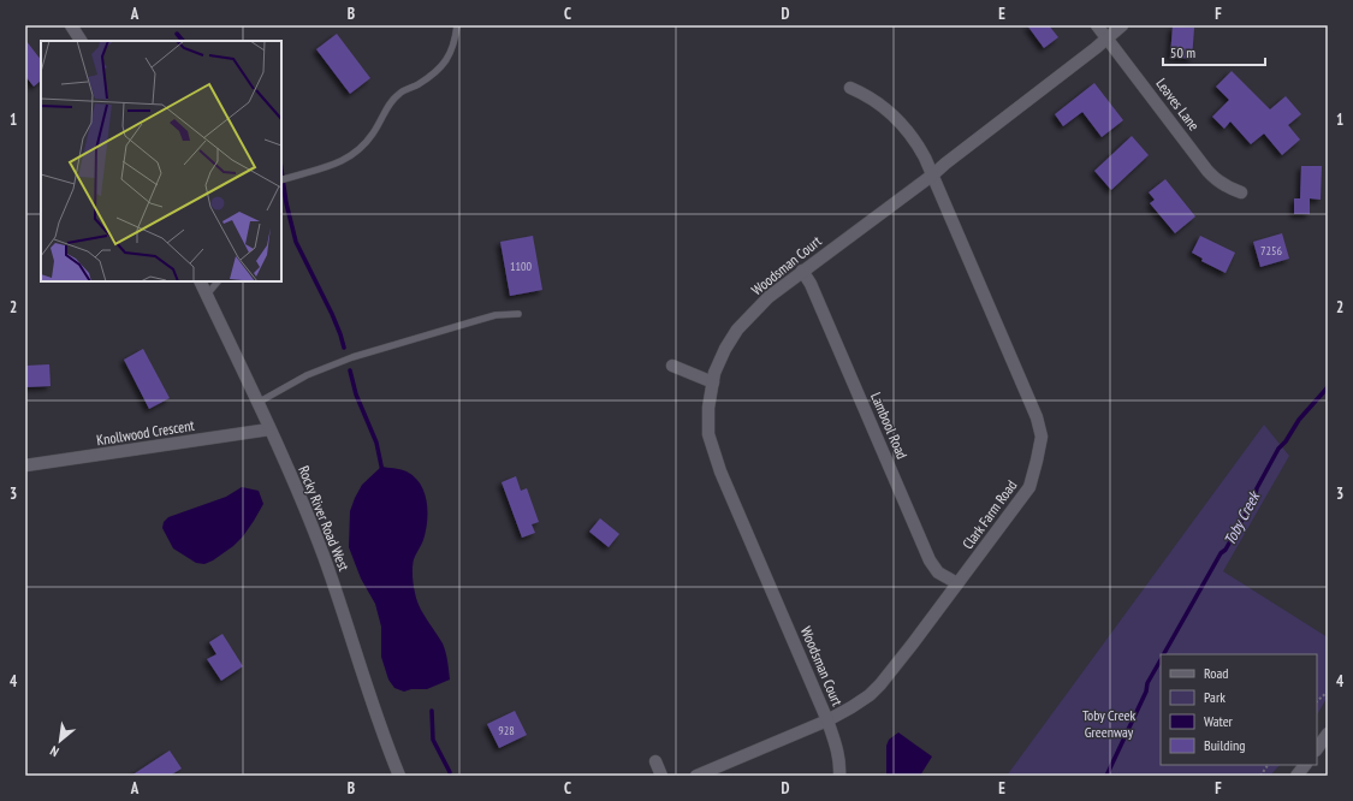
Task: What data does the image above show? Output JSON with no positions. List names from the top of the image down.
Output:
{
  "streets": {
    "street": [
      "Leaves Lane",
      "Woodsman Court",
      "Lambool Road",
      "Knollwood Crescent",
      "Clark Farm Road",
      "Rocky River Road West"
    ]
  },
  "crossings": [
    ["Leaves Lane", "Woodsman Court"],
    ["Woodsman Court", "Lambool Road"],
    ["Woodsman Court", "Clark Farm Road"],
    ["Lambool Road", "Clark Farm Road"],
    ["Knollwood Crescent", "Rocky River Road West"]
  ],
  "water": ["Toby Creek"],
  "parks": ["Toby Creek Greenway"],
  "house_numbers": ["7256", "1100", "928"],
  "legend": [
    "Road",
    "Park",
    "Water",
    "Building"
  ],
  "scale_bar": "50 m",
  "north": "bottom left",
  "grid": {
    "columns": [
      "A",
      "B",
      "C",
      "D",
      "E",
      "F"
    ],
    "rows": [
      "1",
      "2",
      "3",
      "4"
    ]
  }
}
